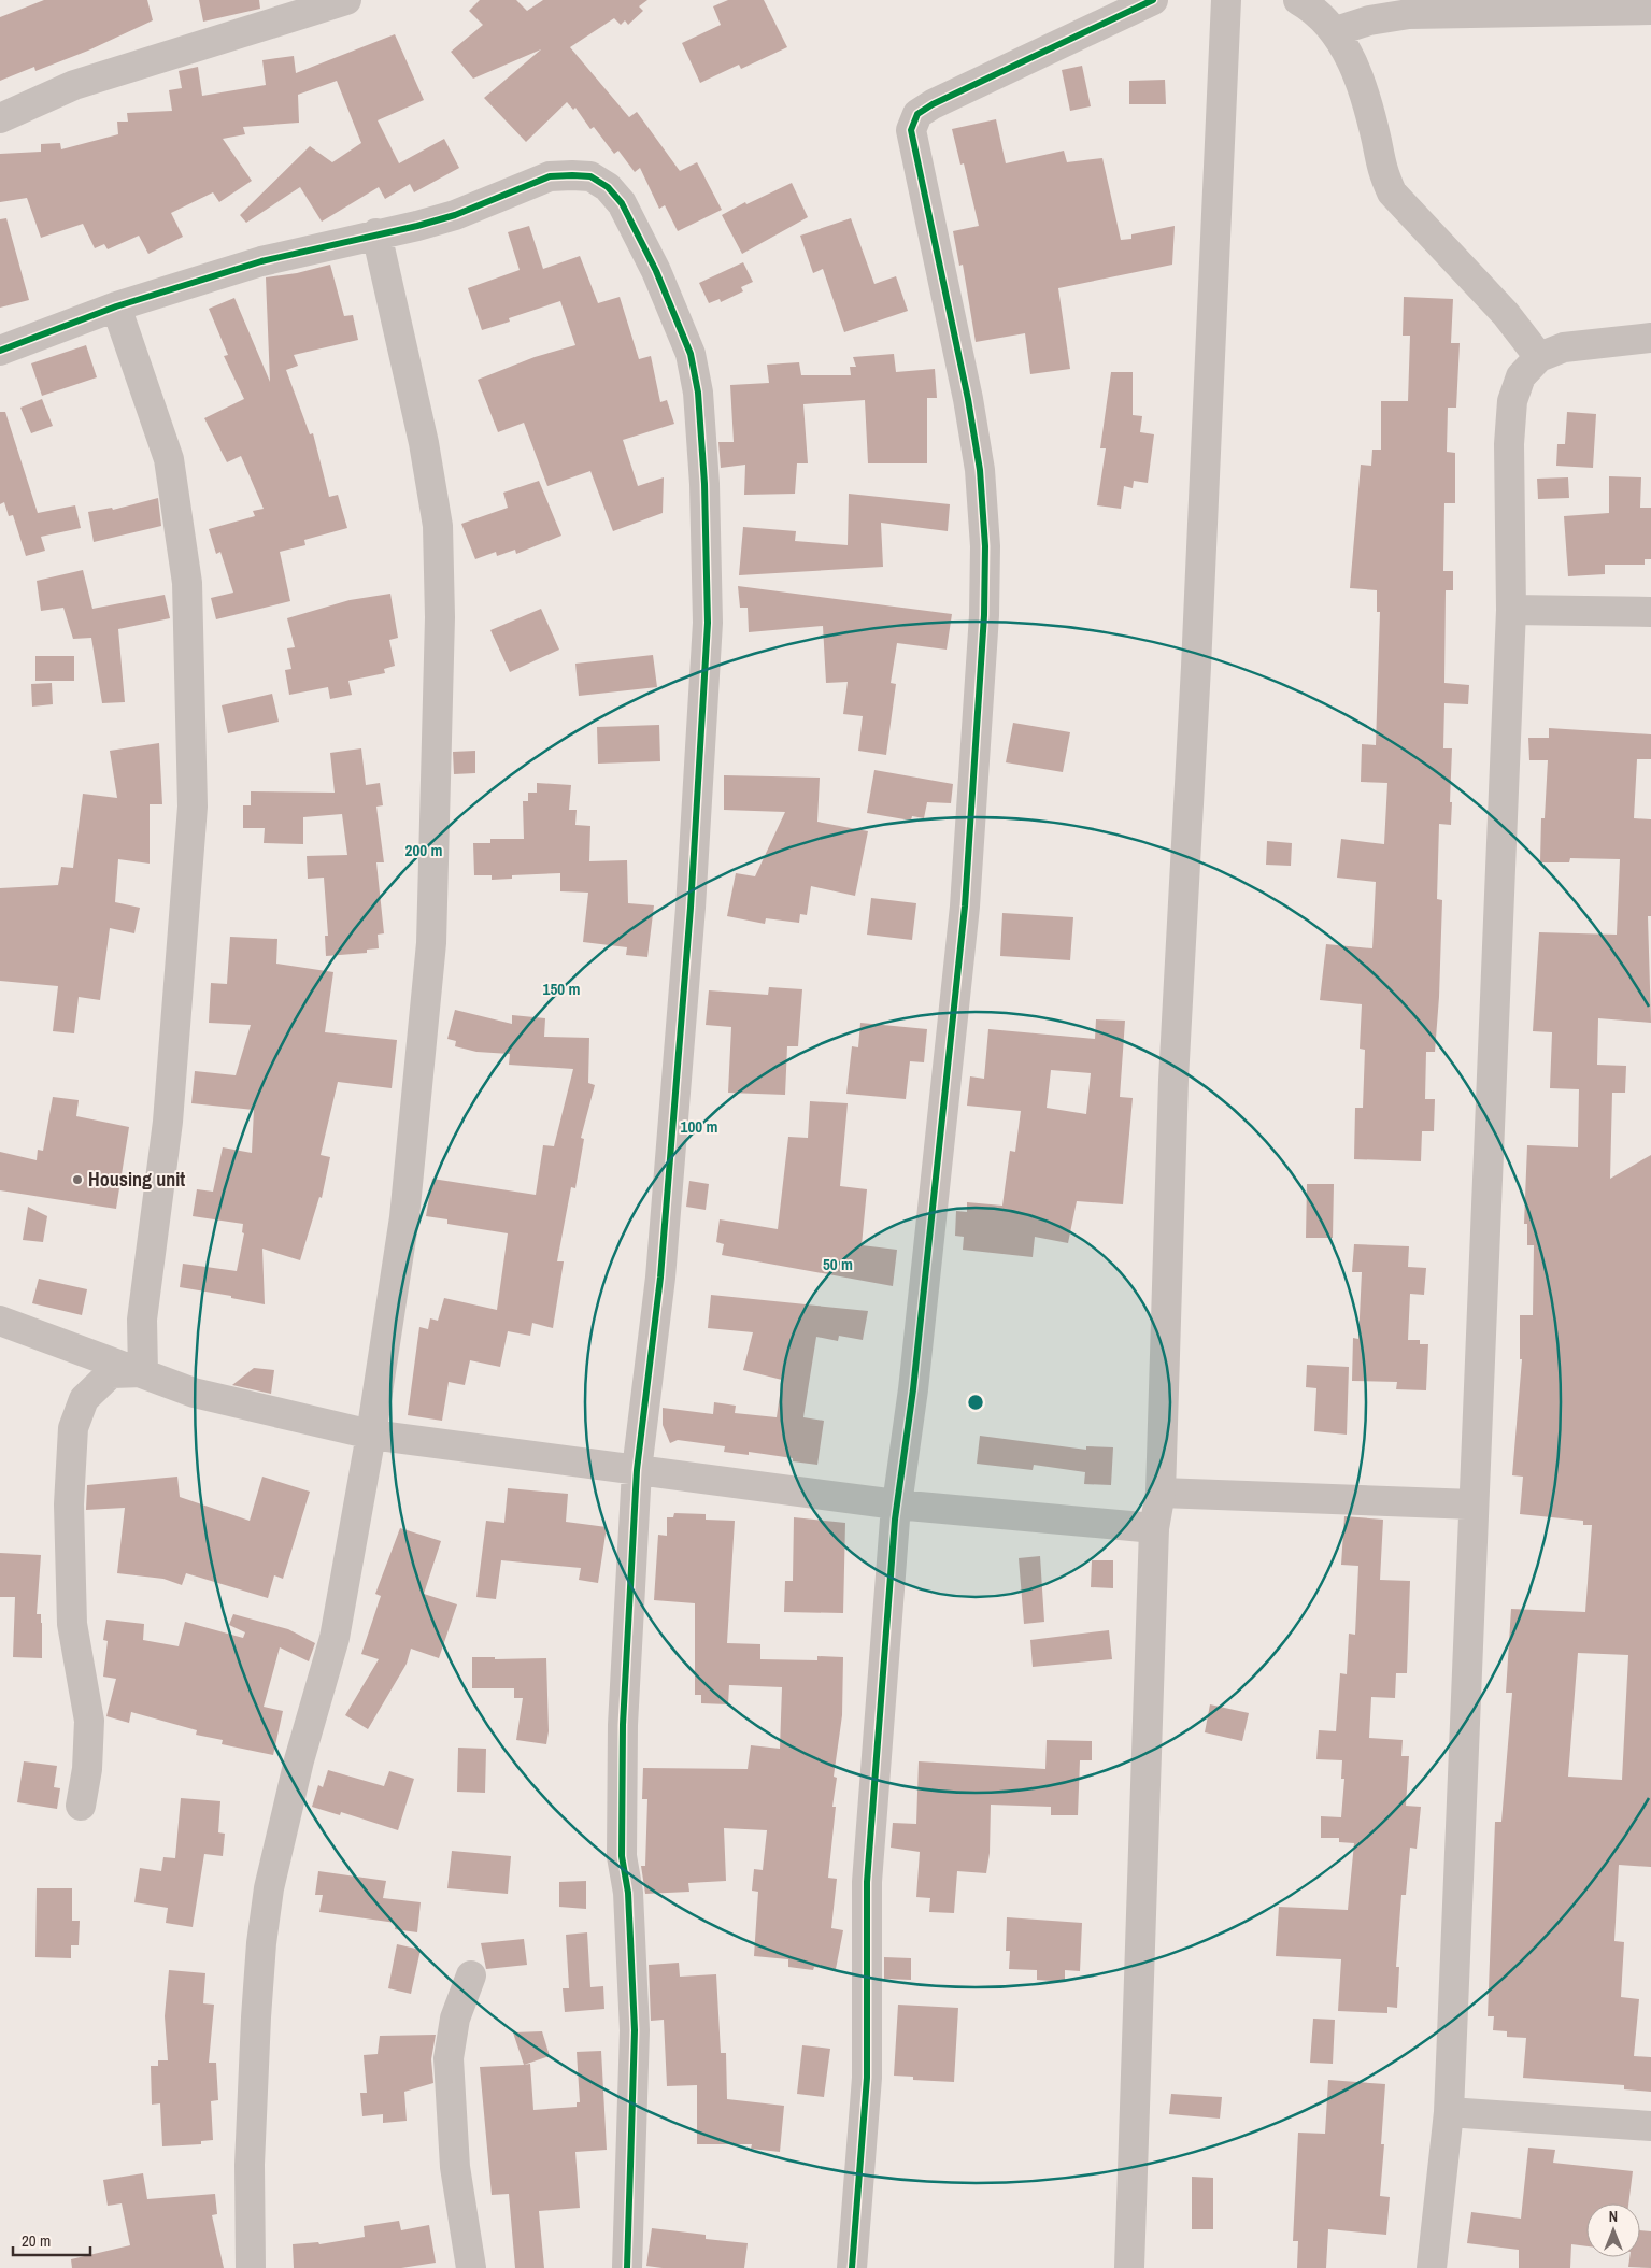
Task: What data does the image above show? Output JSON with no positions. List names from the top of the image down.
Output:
{
  "places": ["Housing unit"],
  "scale_bar": "20 m",
  "north": "top",
  "rings": [
    "200 m",
    "150 m",
    "100 m",
    "50 m"
  ]
}
